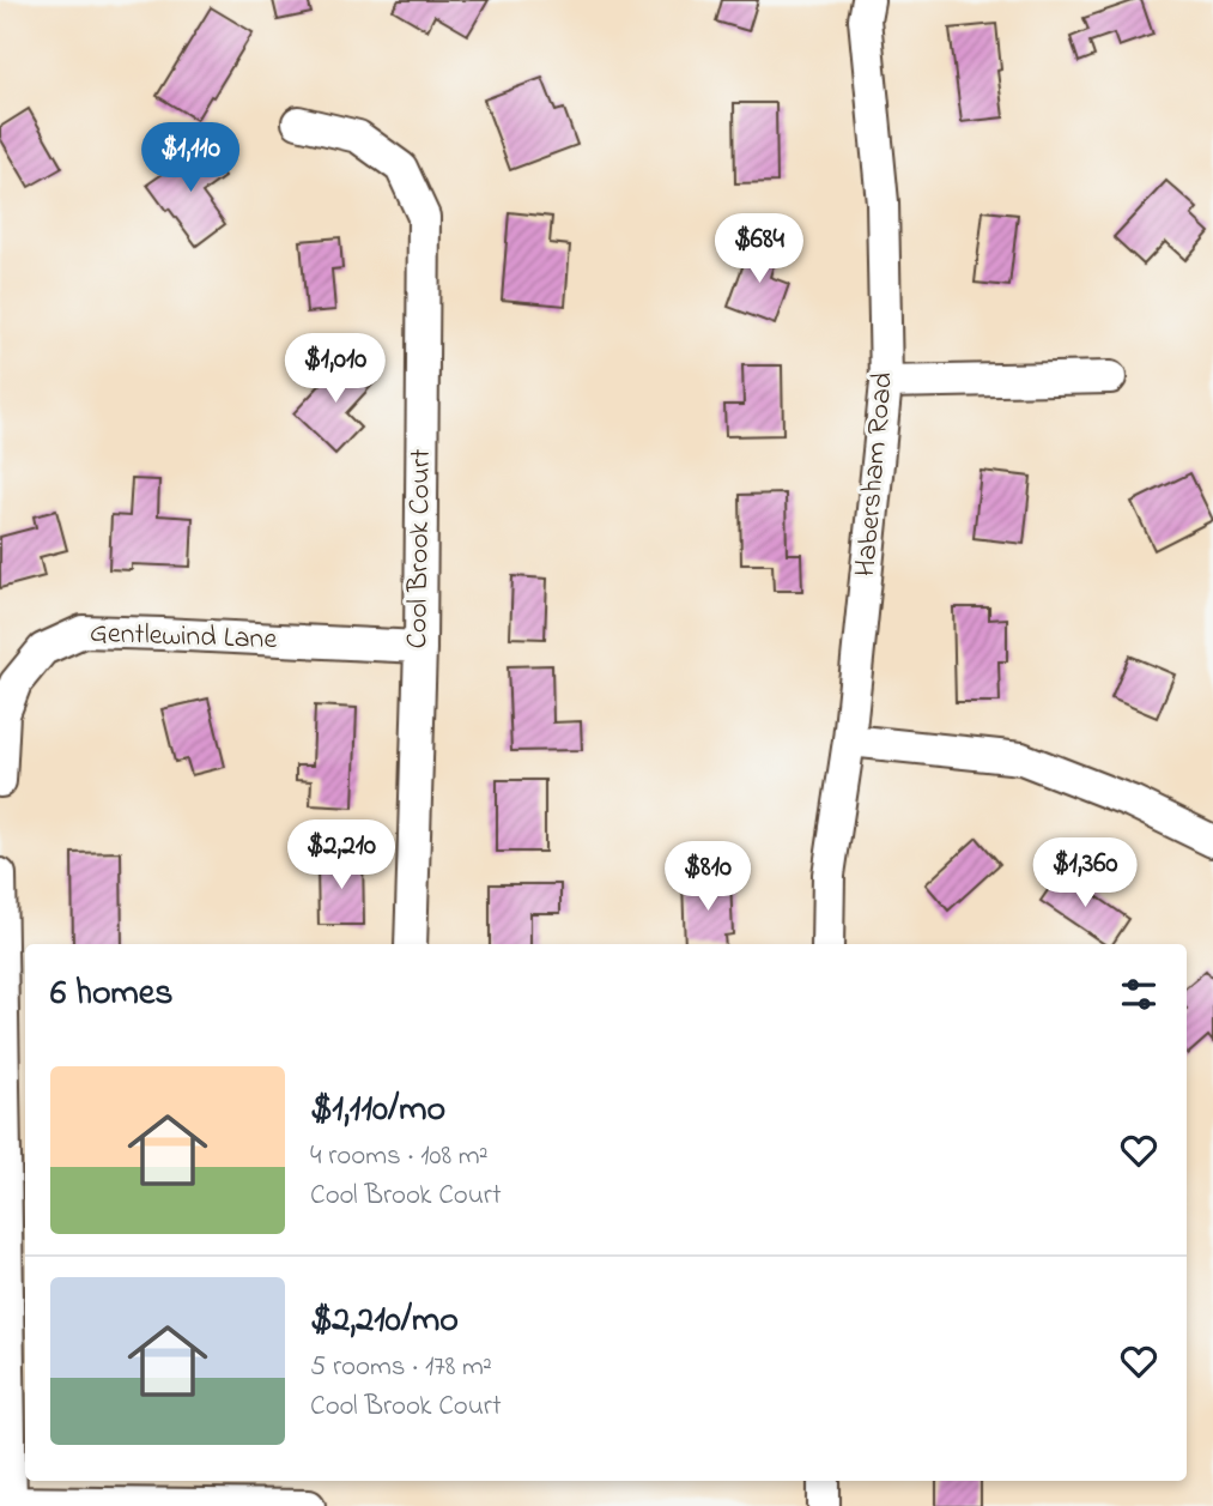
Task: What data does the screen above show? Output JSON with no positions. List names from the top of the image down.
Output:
{
  "streets": {
    "street": ["Habersham Road", "Cool Brook Court", "Gentlewind Lane"]
  },
  "crossings": [
    ["Cool Brook Court", "Gentlewind Lane"]
  ],
  "page": {
    "price": [
      "$1,110",
      "$684",
      "$1,010",
      "$2,210",
      "$1,360",
      "$810"
    ],
    "heading": "6 homes",
    "list": [
      {
        "name": "$1,110/mo",
        "note": "4 rooms · 108 m² · Cool Brook Court"
      },
      {
        "name": "$2,210/mo",
        "note": "5 rooms · 178 m² · Cool Brook Court"
      }
    ]
  }
}
